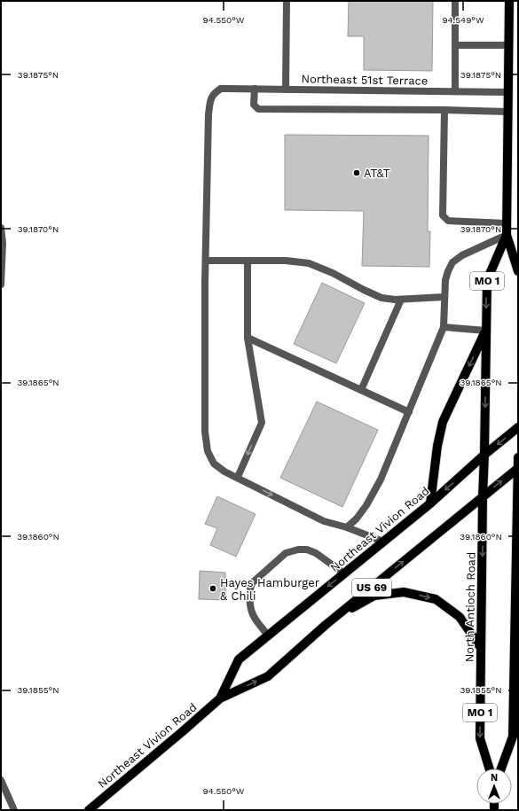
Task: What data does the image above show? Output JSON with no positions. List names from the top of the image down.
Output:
{
  "streets": {
    "main road": [
      "MO 1",
      "Northeast Vivion Road",
      "US 69",
      "North Antioch Road"
    ],
    "street": ["Northeast 51st Terrace"]
  },
  "crossings": [
    ["Northeast 51st Terrace", "MO 1"],
    ["MO 1", "Northeast Vivion Road"],
    ["MO 1", "North Antioch Road"],
    ["Northeast Vivion Road", "North Antioch Road"]
  ],
  "places": ["AT&T", "Hayes Hamburger & Chili"],
  "north": "top",
  "coordinates": [
    "94.550°W",
    "94.549°W",
    "39.1875°N",
    "39.1870°N",
    "39.1865°N",
    "39.1860°N",
    "39.1855°N"
  ]
}
